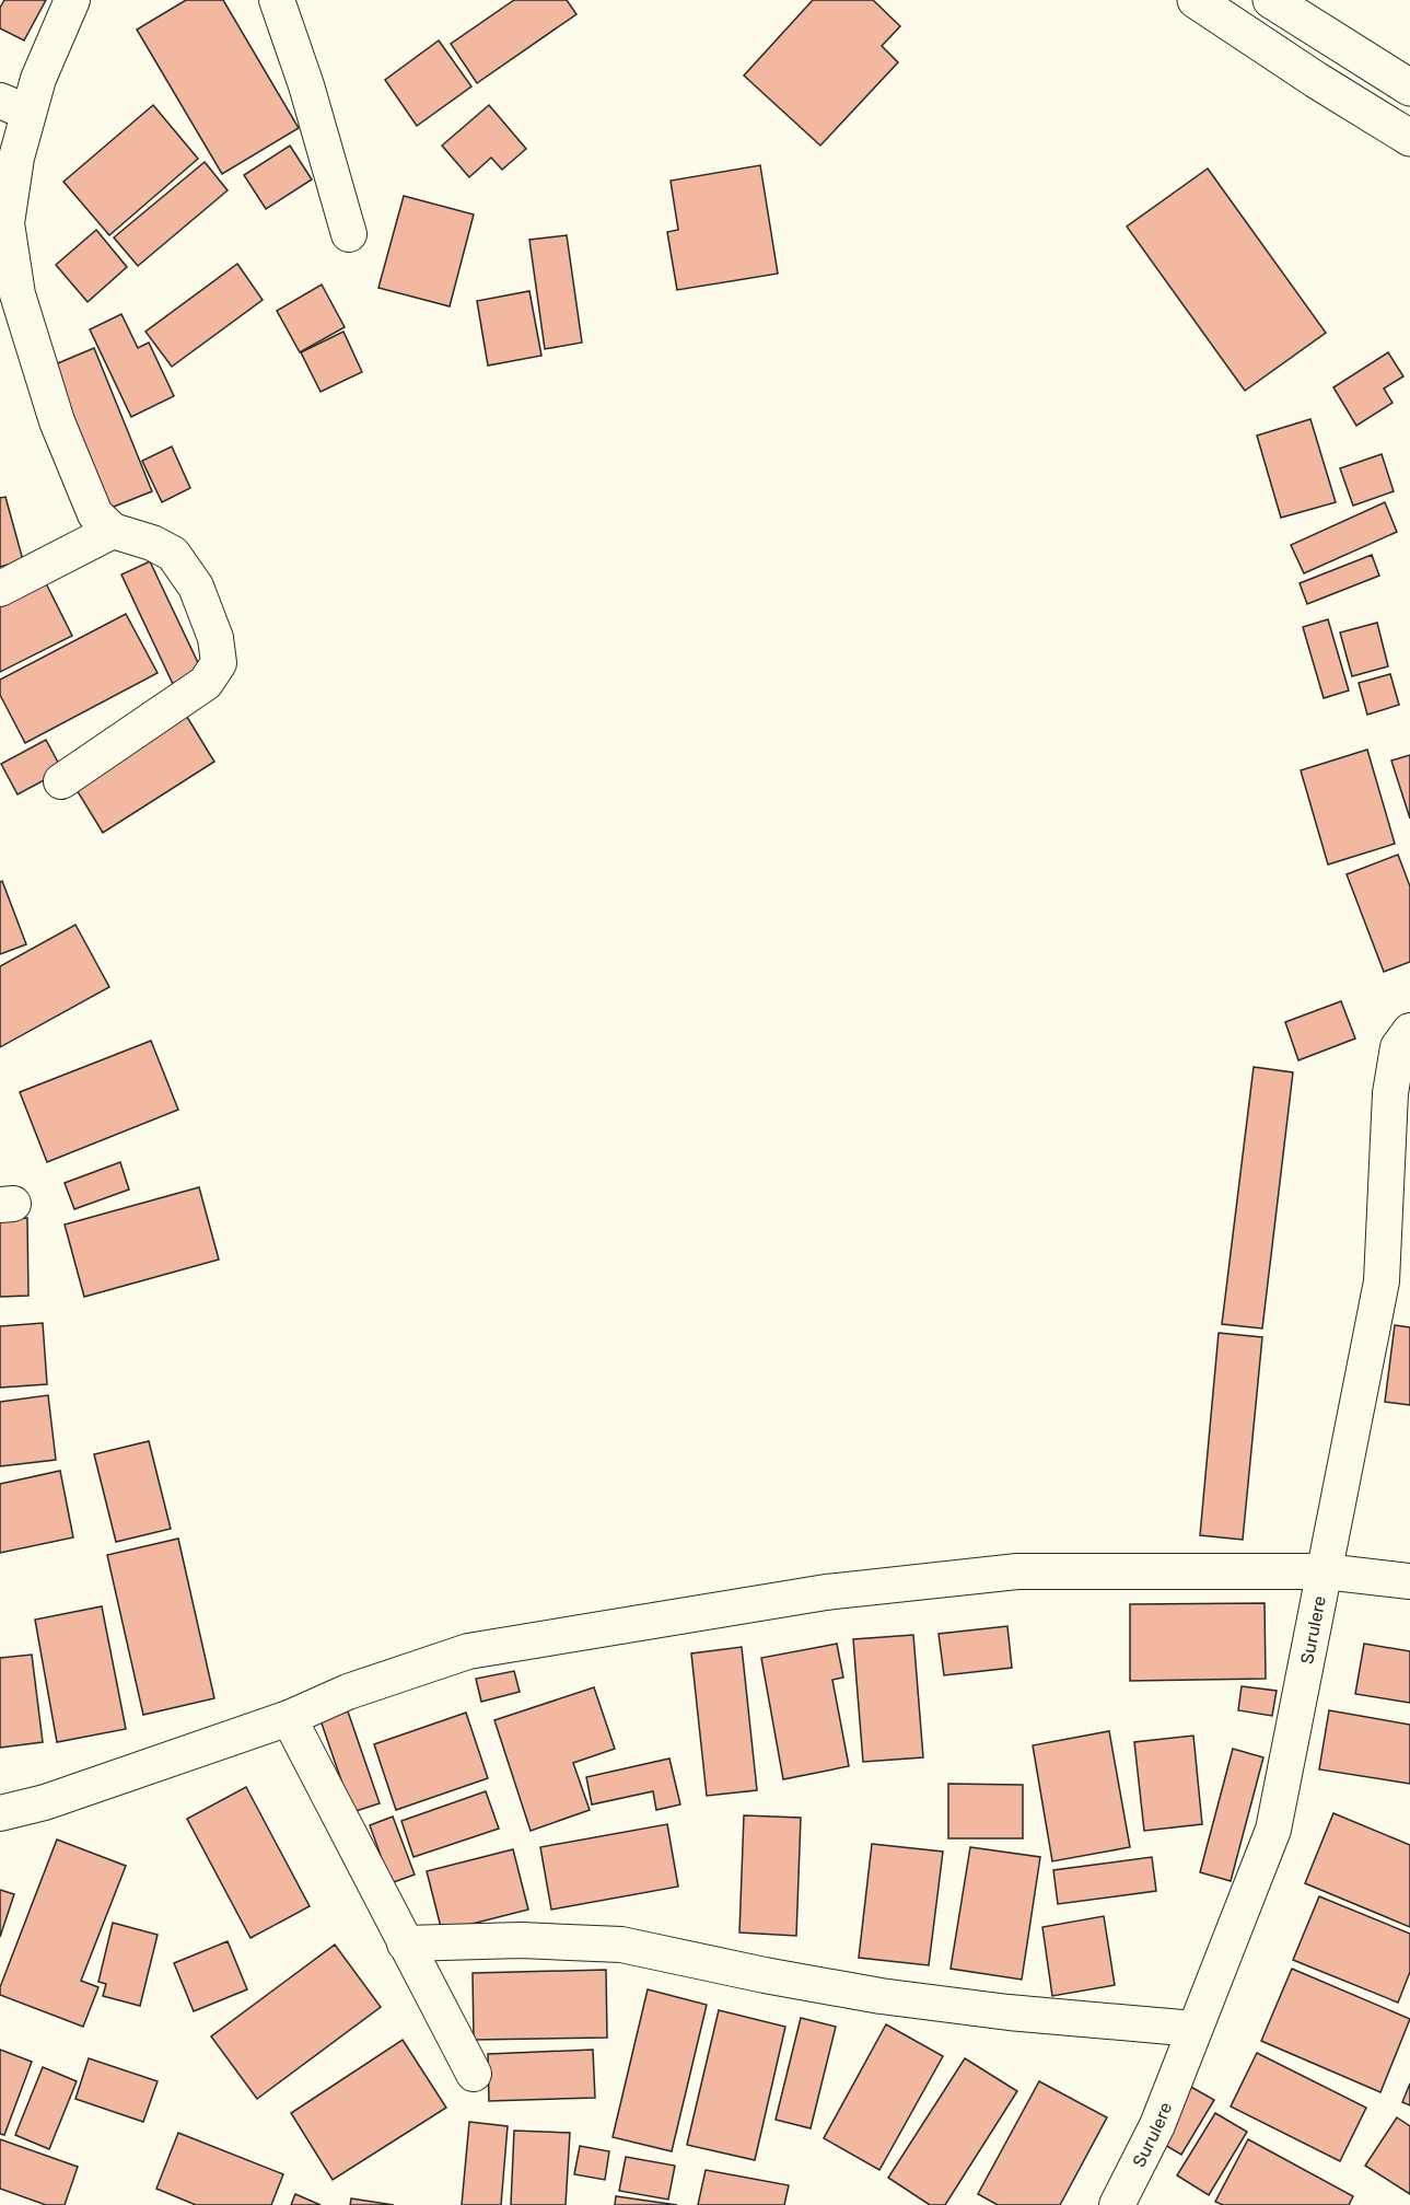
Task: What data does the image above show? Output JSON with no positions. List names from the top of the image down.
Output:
{
  "streets": {
    "street": ["Surulere"]
  }
}
